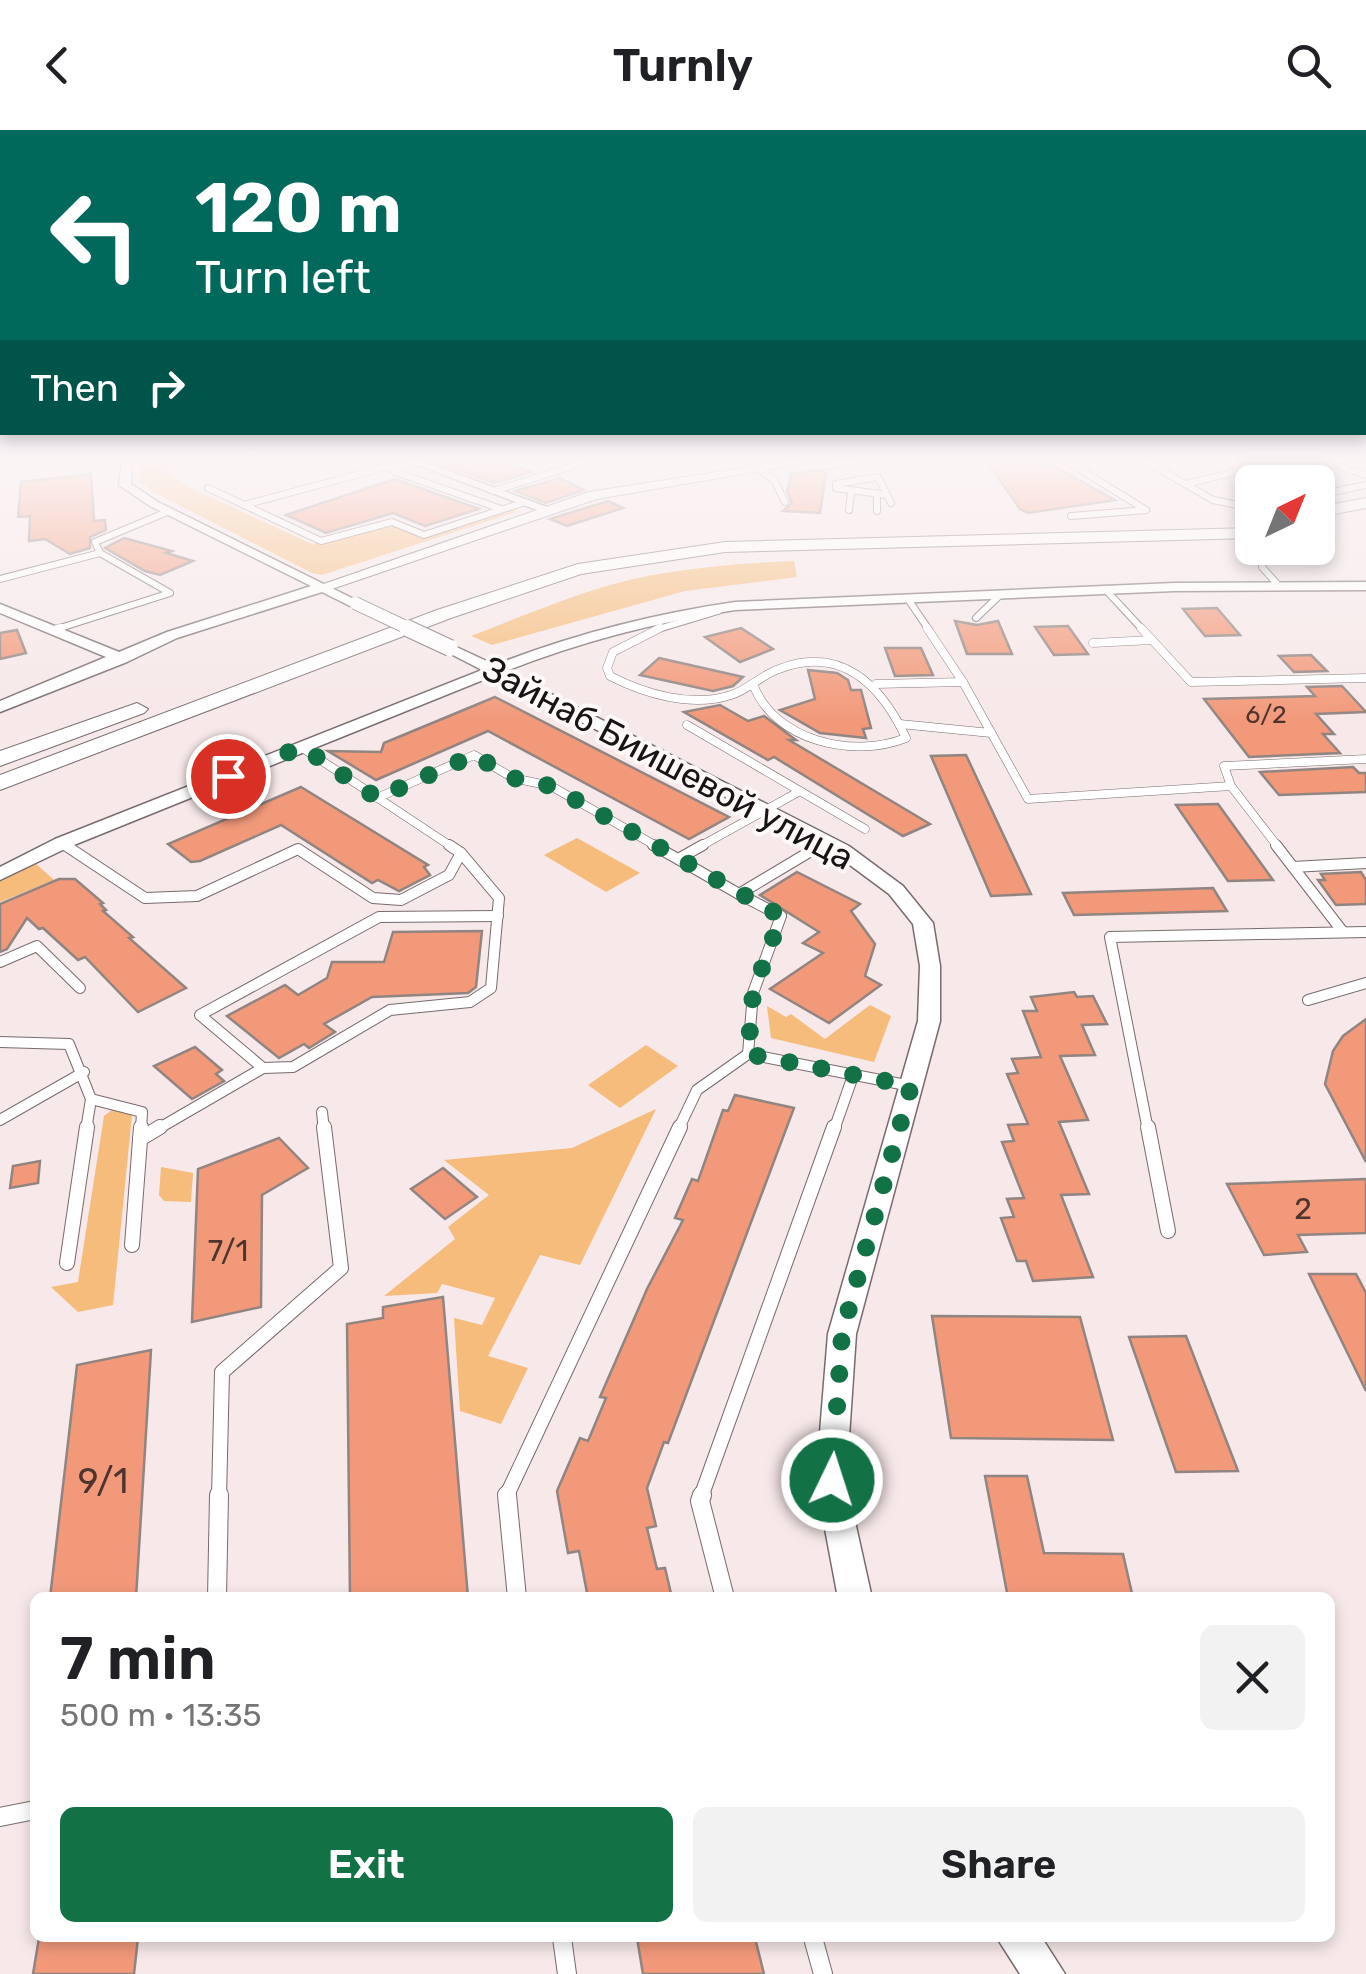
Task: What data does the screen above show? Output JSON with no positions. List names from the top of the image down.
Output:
{
  "streets": {
    "street": ["Зайнаб Биишевой улица"]
  },
  "house_numbers": [
    "6/2",
    "2",
    "7/1",
    "9/1"
  ],
  "north": "top right",
  "page": {
    "header": "Turnly",
    "turn": ["120 m", "Turn left"],
    "then": "Then",
    "heading": ["7 min", "500 m · 13:35"],
    "buttons": ["Exit", "Share"]
  }
}
